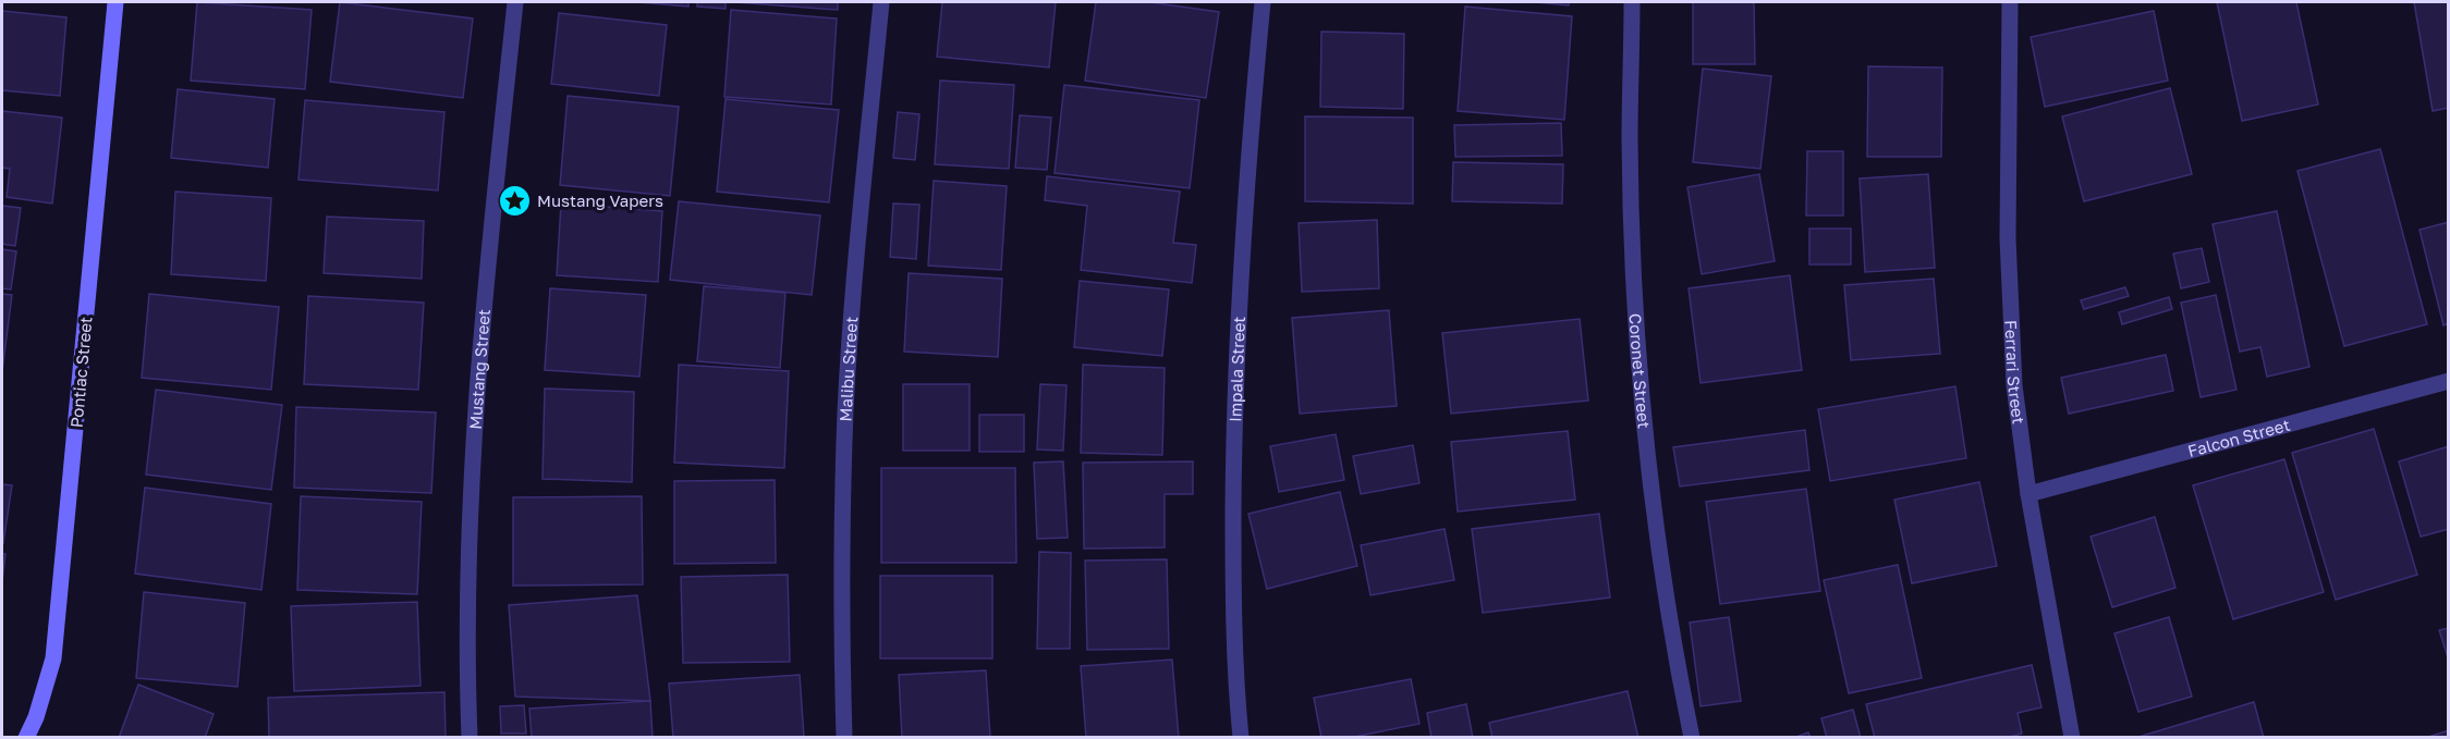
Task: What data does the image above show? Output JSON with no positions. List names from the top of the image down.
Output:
{
  "streets": {
    "street": [
      "Mustang Street",
      "Malibu Street",
      "Impala Street",
      "Coronet Street",
      "Ferrari Street",
      "Pontiac Street",
      "Falcon Street"
    ]
  },
  "crossings": [
    ["Ferrari Street", "Falcon Street"]
  ],
  "places": {
    "place": ["Mustang Vapers"]
  }
}
